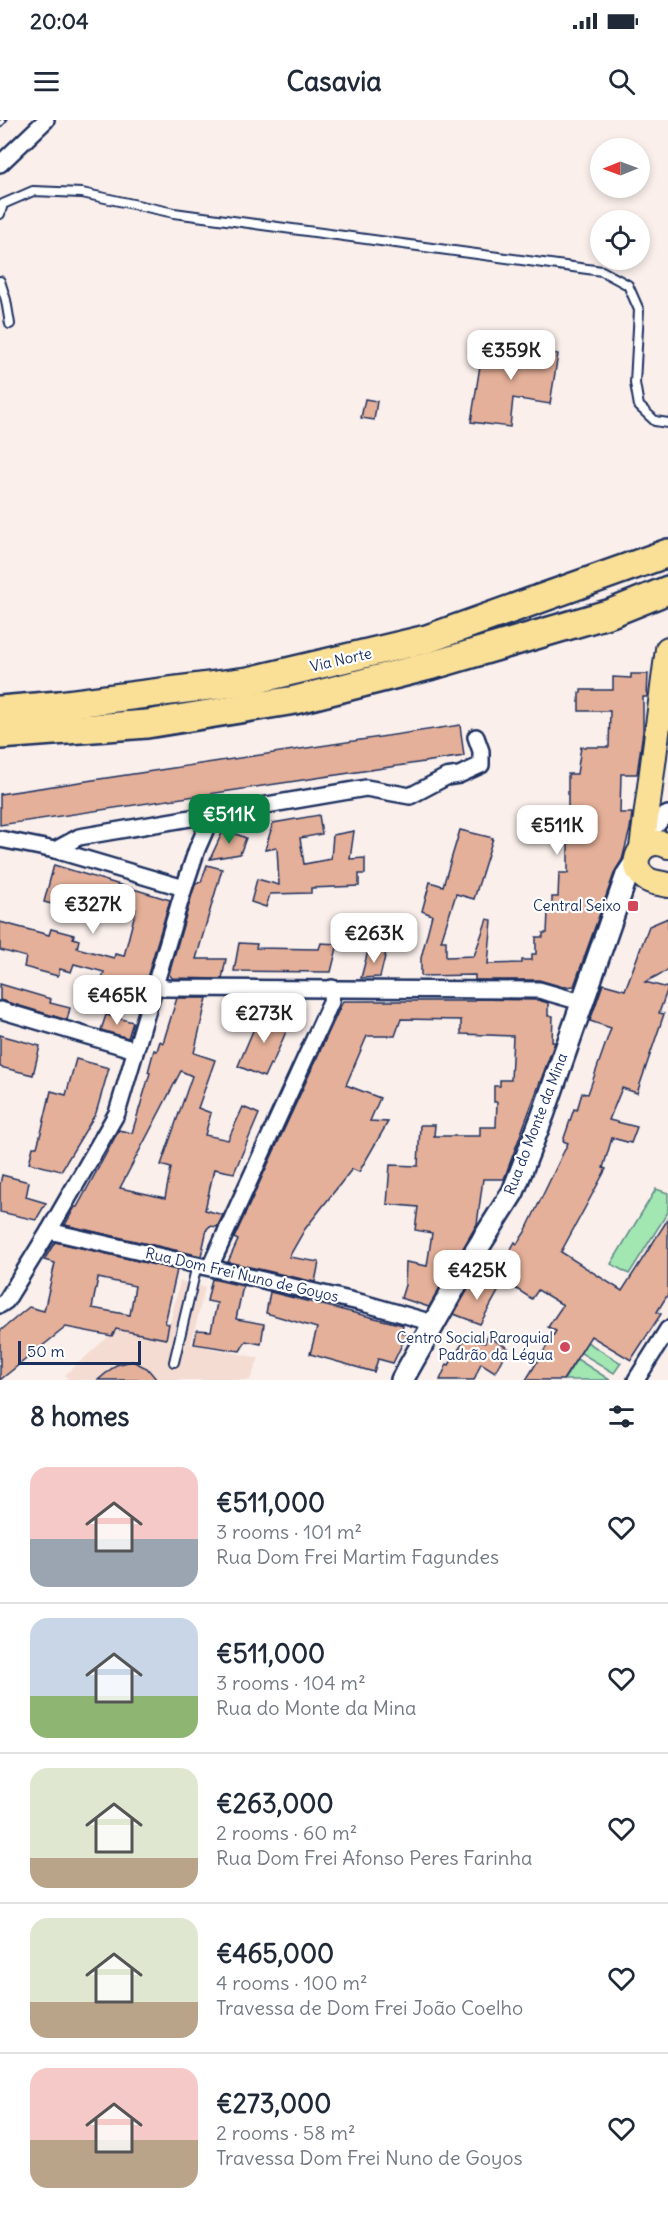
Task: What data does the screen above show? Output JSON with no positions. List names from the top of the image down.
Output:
{
  "streets": {
    "highway": ["Via Norte"],
    "main road": ["Rua do Monte da Mina"],
    "street": ["Rua Dom Frei Nuno de Goyos"]
  },
  "crossings": [
    ["Rua do Monte da Mina", "Rua Dom Frei Nuno de Goyos"]
  ],
  "places": {
    "transit": ["Central Seixo"],
    "other": ["Centro Social Paroquial Padrão da Légua"]
  },
  "scale_bar": "50 m",
  "north": "left",
  "page": {
    "status": "20:04",
    "header": "Casavia",
    "price": [
      "€359K",
      "€511K",
      "€511K",
      "€327K",
      "€263K",
      "€465K",
      "€273K",
      "€425K"
    ],
    "scale": "50 m",
    "heading": "8 homes",
    "list": [
      {
        "name": "€511,000",
        "note": "3 rooms · 101 m² · Rua Dom Frei Martim Fagundes"
      },
      {
        "name": "€511,000",
        "note": "3 rooms · 104 m² · Rua do Monte da Mina"
      },
      {
        "name": "€263,000",
        "note": "2 rooms · 60 m² · Rua Dom Frei Afonso Peres Farinha"
      },
      {
        "name": "€465,000",
        "note": "4 rooms · 100 m² · Travessa de Dom Frei João Coelho"
      },
      {
        "name": "€273,000",
        "note": "2 rooms · 58 m² · Travessa Dom Frei Nuno de Goyos"
      }
    ]
  }
}
